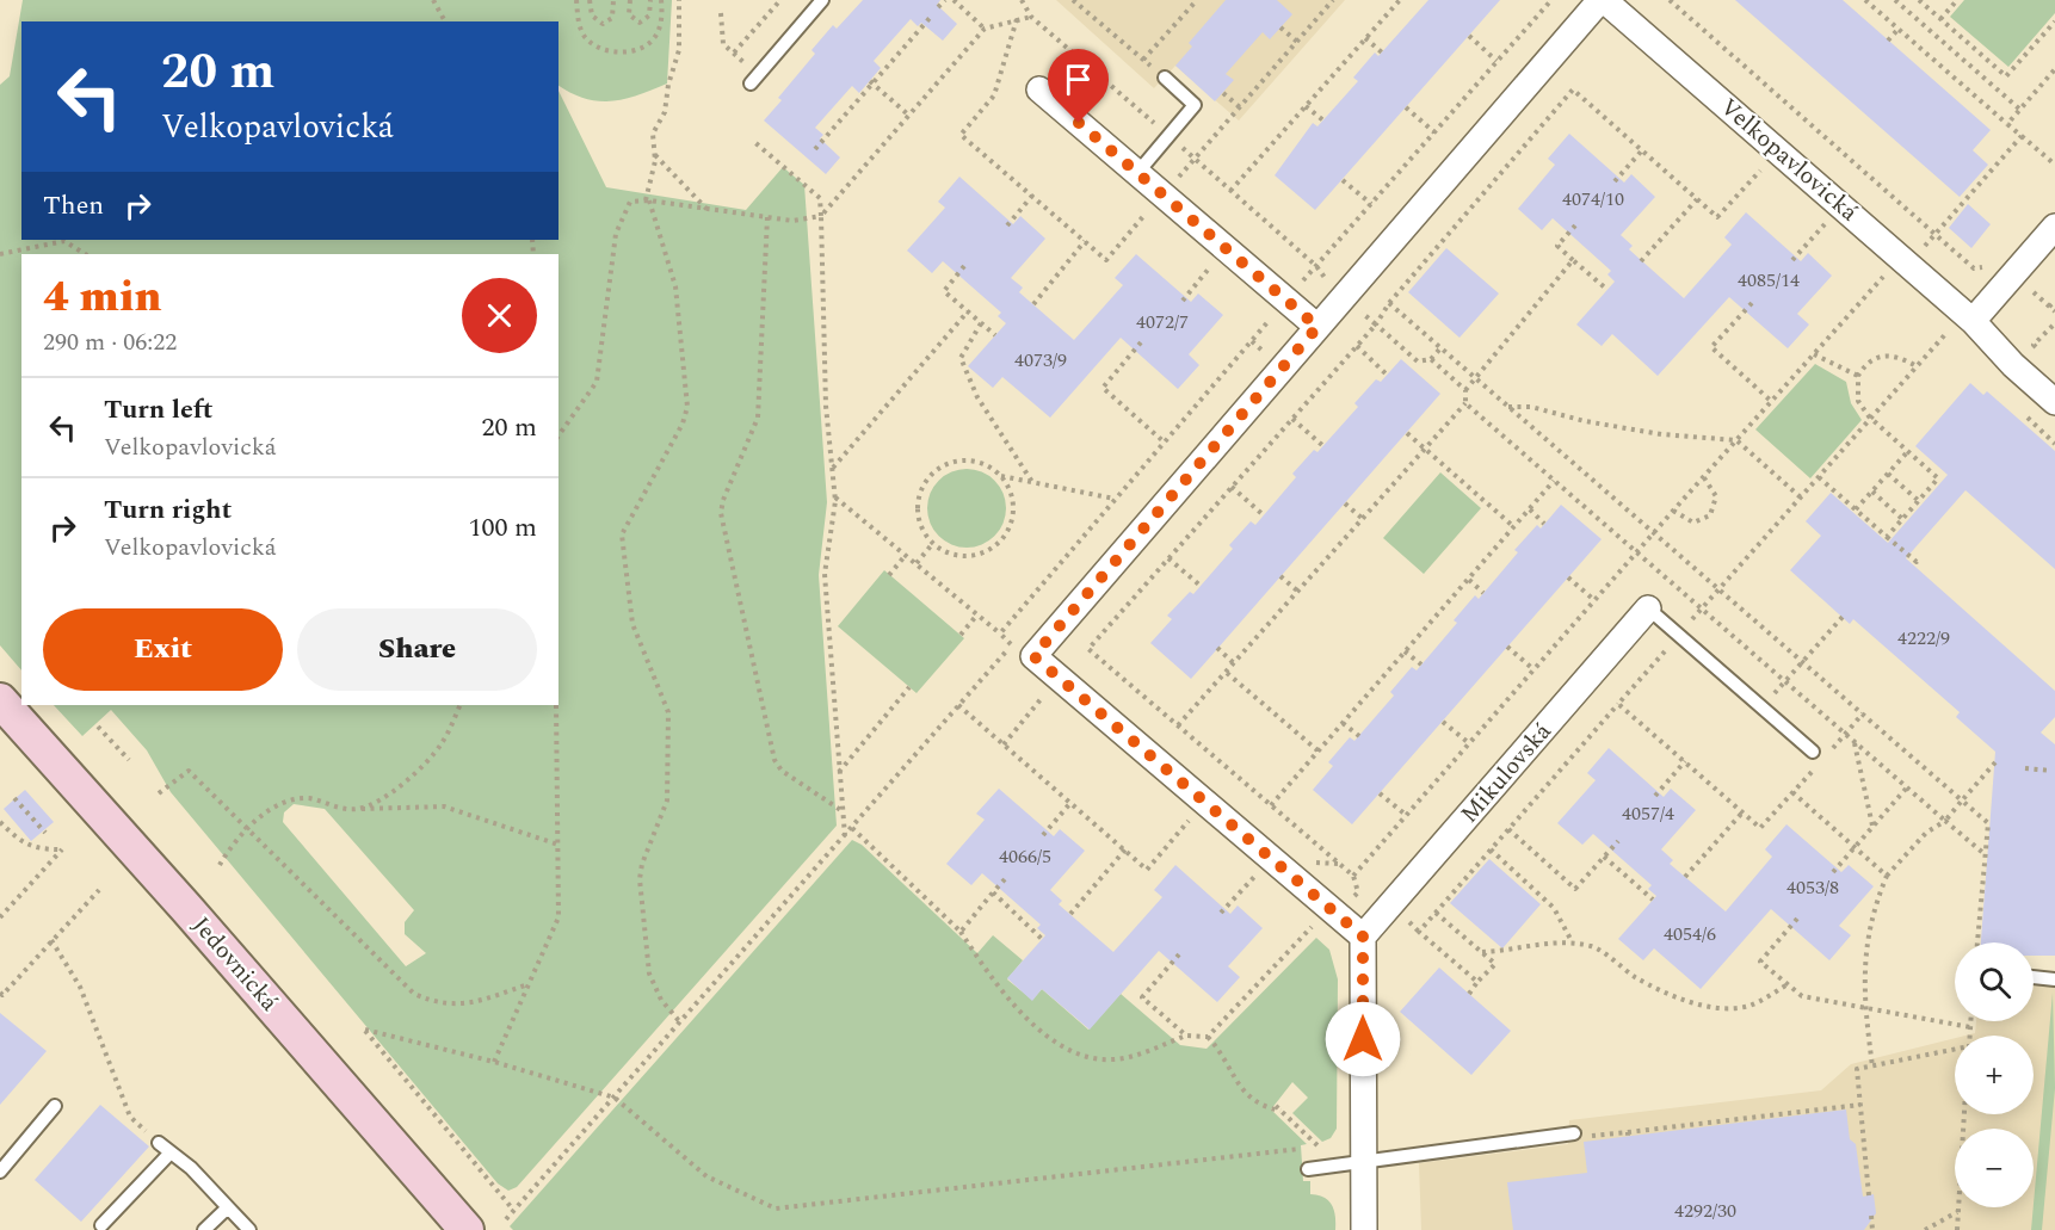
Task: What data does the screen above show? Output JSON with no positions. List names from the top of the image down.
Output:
{
  "streets": {
    "main road": ["Jedovnická"],
    "street": ["Velkopavlovická", "Mikulovská"]
  },
  "house_numbers": [
    "4074/10",
    "4085/14",
    "4072/7",
    "4073/9",
    "4222/9",
    "4057/4",
    "4066/5",
    "4053/8",
    "4054/6",
    "4292/30"
  ],
  "page": {
    "turn": ["20 m", "Velkopavlovická"],
    "then": "Then",
    "heading": ["4 min", "290 m · 06:22"],
    "list": [
      {
        "name": "Turn left",
        "note": "Velkopavlovická",
        "value": "20 m"
      },
      {
        "name": "Turn right",
        "note": "Velkopavlovická",
        "value": "100 m"
      }
    ],
    "buttons": ["Exit", "Share"],
    "map_buttons": ["+", "−"]
  }
}
